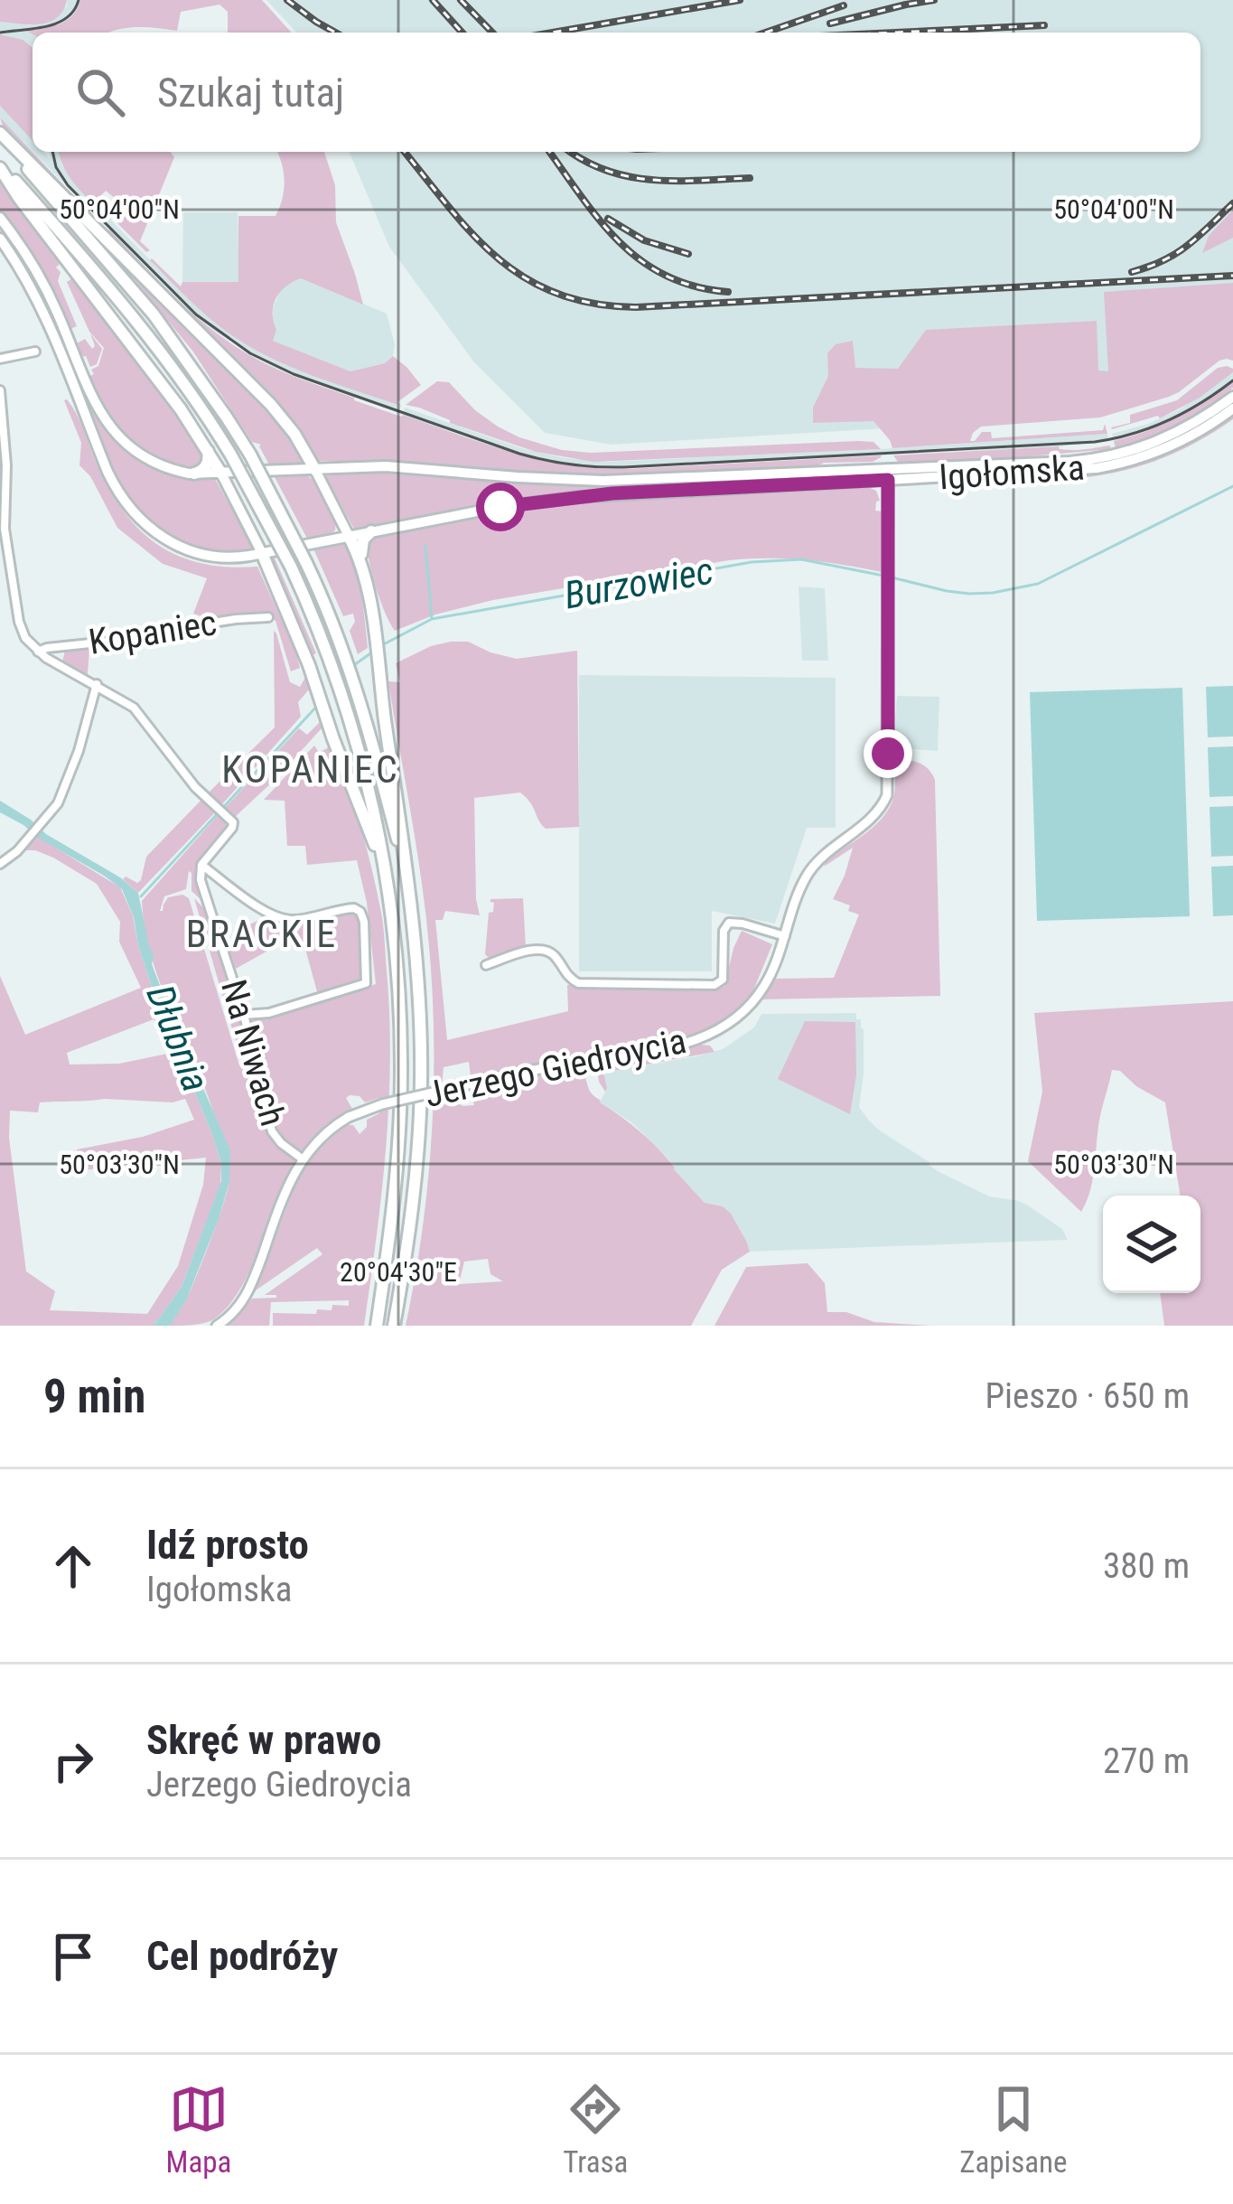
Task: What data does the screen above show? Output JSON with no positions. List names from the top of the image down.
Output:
{
  "streets": {
    "main road": ["Igołomska"],
    "street": ["Kopaniec", "Na Niwach", "Jerzego Giedroycia"]
  },
  "crossings": [
    ["Igołomska", "Jerzego Giedroycia"],
    ["Na Niwach", "Jerzego Giedroycia"]
  ],
  "districts": ["KOPANIEC", "BRACKIE"],
  "water": ["Burzowiec", "Dłubnia"],
  "page": {
    "search": "Szukaj tutaj",
    "heading": ["9 min", "Pieszo · 650 m"],
    "list": [
      ["Idź prosto", "Igołomska", "380 m"],
      ["Skręć w prawo", "Jerzego Giedroycia", "270 m"],
      "Cel podróży"
    ],
    "nav": ["Mapa", "Trasa", "Zapisane"]
  },
  "coordinates": ["50°04'00\"N", "50°03'30\"N", "20°04'30\"E"]
}
